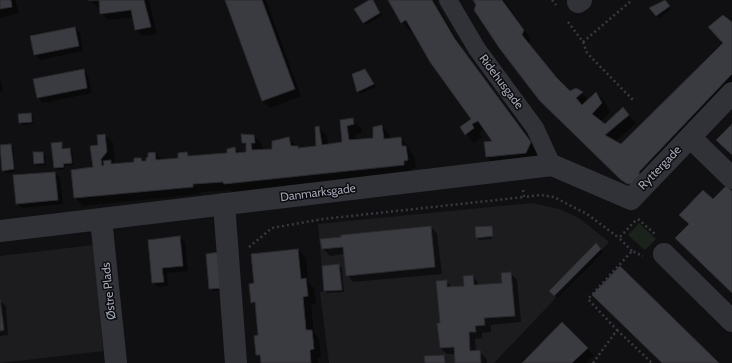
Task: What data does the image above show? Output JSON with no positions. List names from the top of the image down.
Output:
{
  "streets": {
    "street": [
      "Ridehusgade",
      "Ryttergade",
      "Danmarksgade",
      "Østre Plads"
    ]
  },
  "crossings": [
    ["Ridehusgade", "Danmarksgade"],
    ["Danmarksgade", "Østre Plads"]
  ]
}
